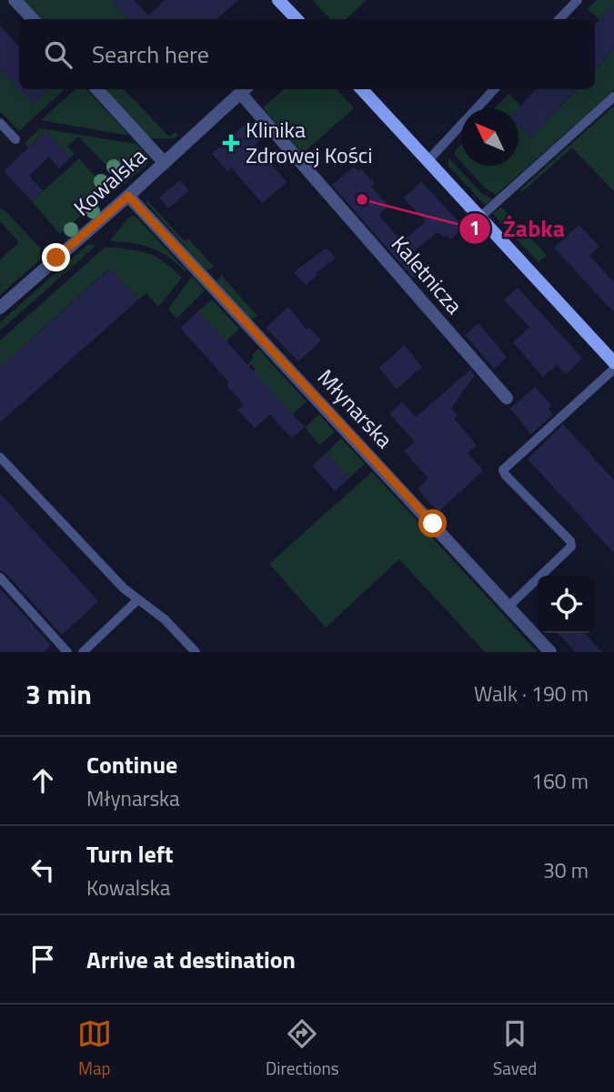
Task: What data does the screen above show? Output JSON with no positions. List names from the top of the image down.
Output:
{
  "streets": {
    "street": ["Kowalska", "Kaletnicza", "Młynarska"]
  },
  "crossings": [
    ["Kowalska", "Kaletnicza"],
    ["Kowalska", "Młynarska"]
  ],
  "places": {
    "health": ["Klinika Zdrowej Kości"],
    "other": ["Żabka"]
  },
  "north": "top left",
  "page": {
    "search": "Search here",
    "heading": ["3 min", "Walk · 190 m"],
    "list": [
      ["Continue", "Młynarska", "160 m"],
      ["Turn left", "Kowalska", "30 m"],
      "Arrive at destination"
    ],
    "nav": ["Map", "Directions", "Saved"]
  }
}
